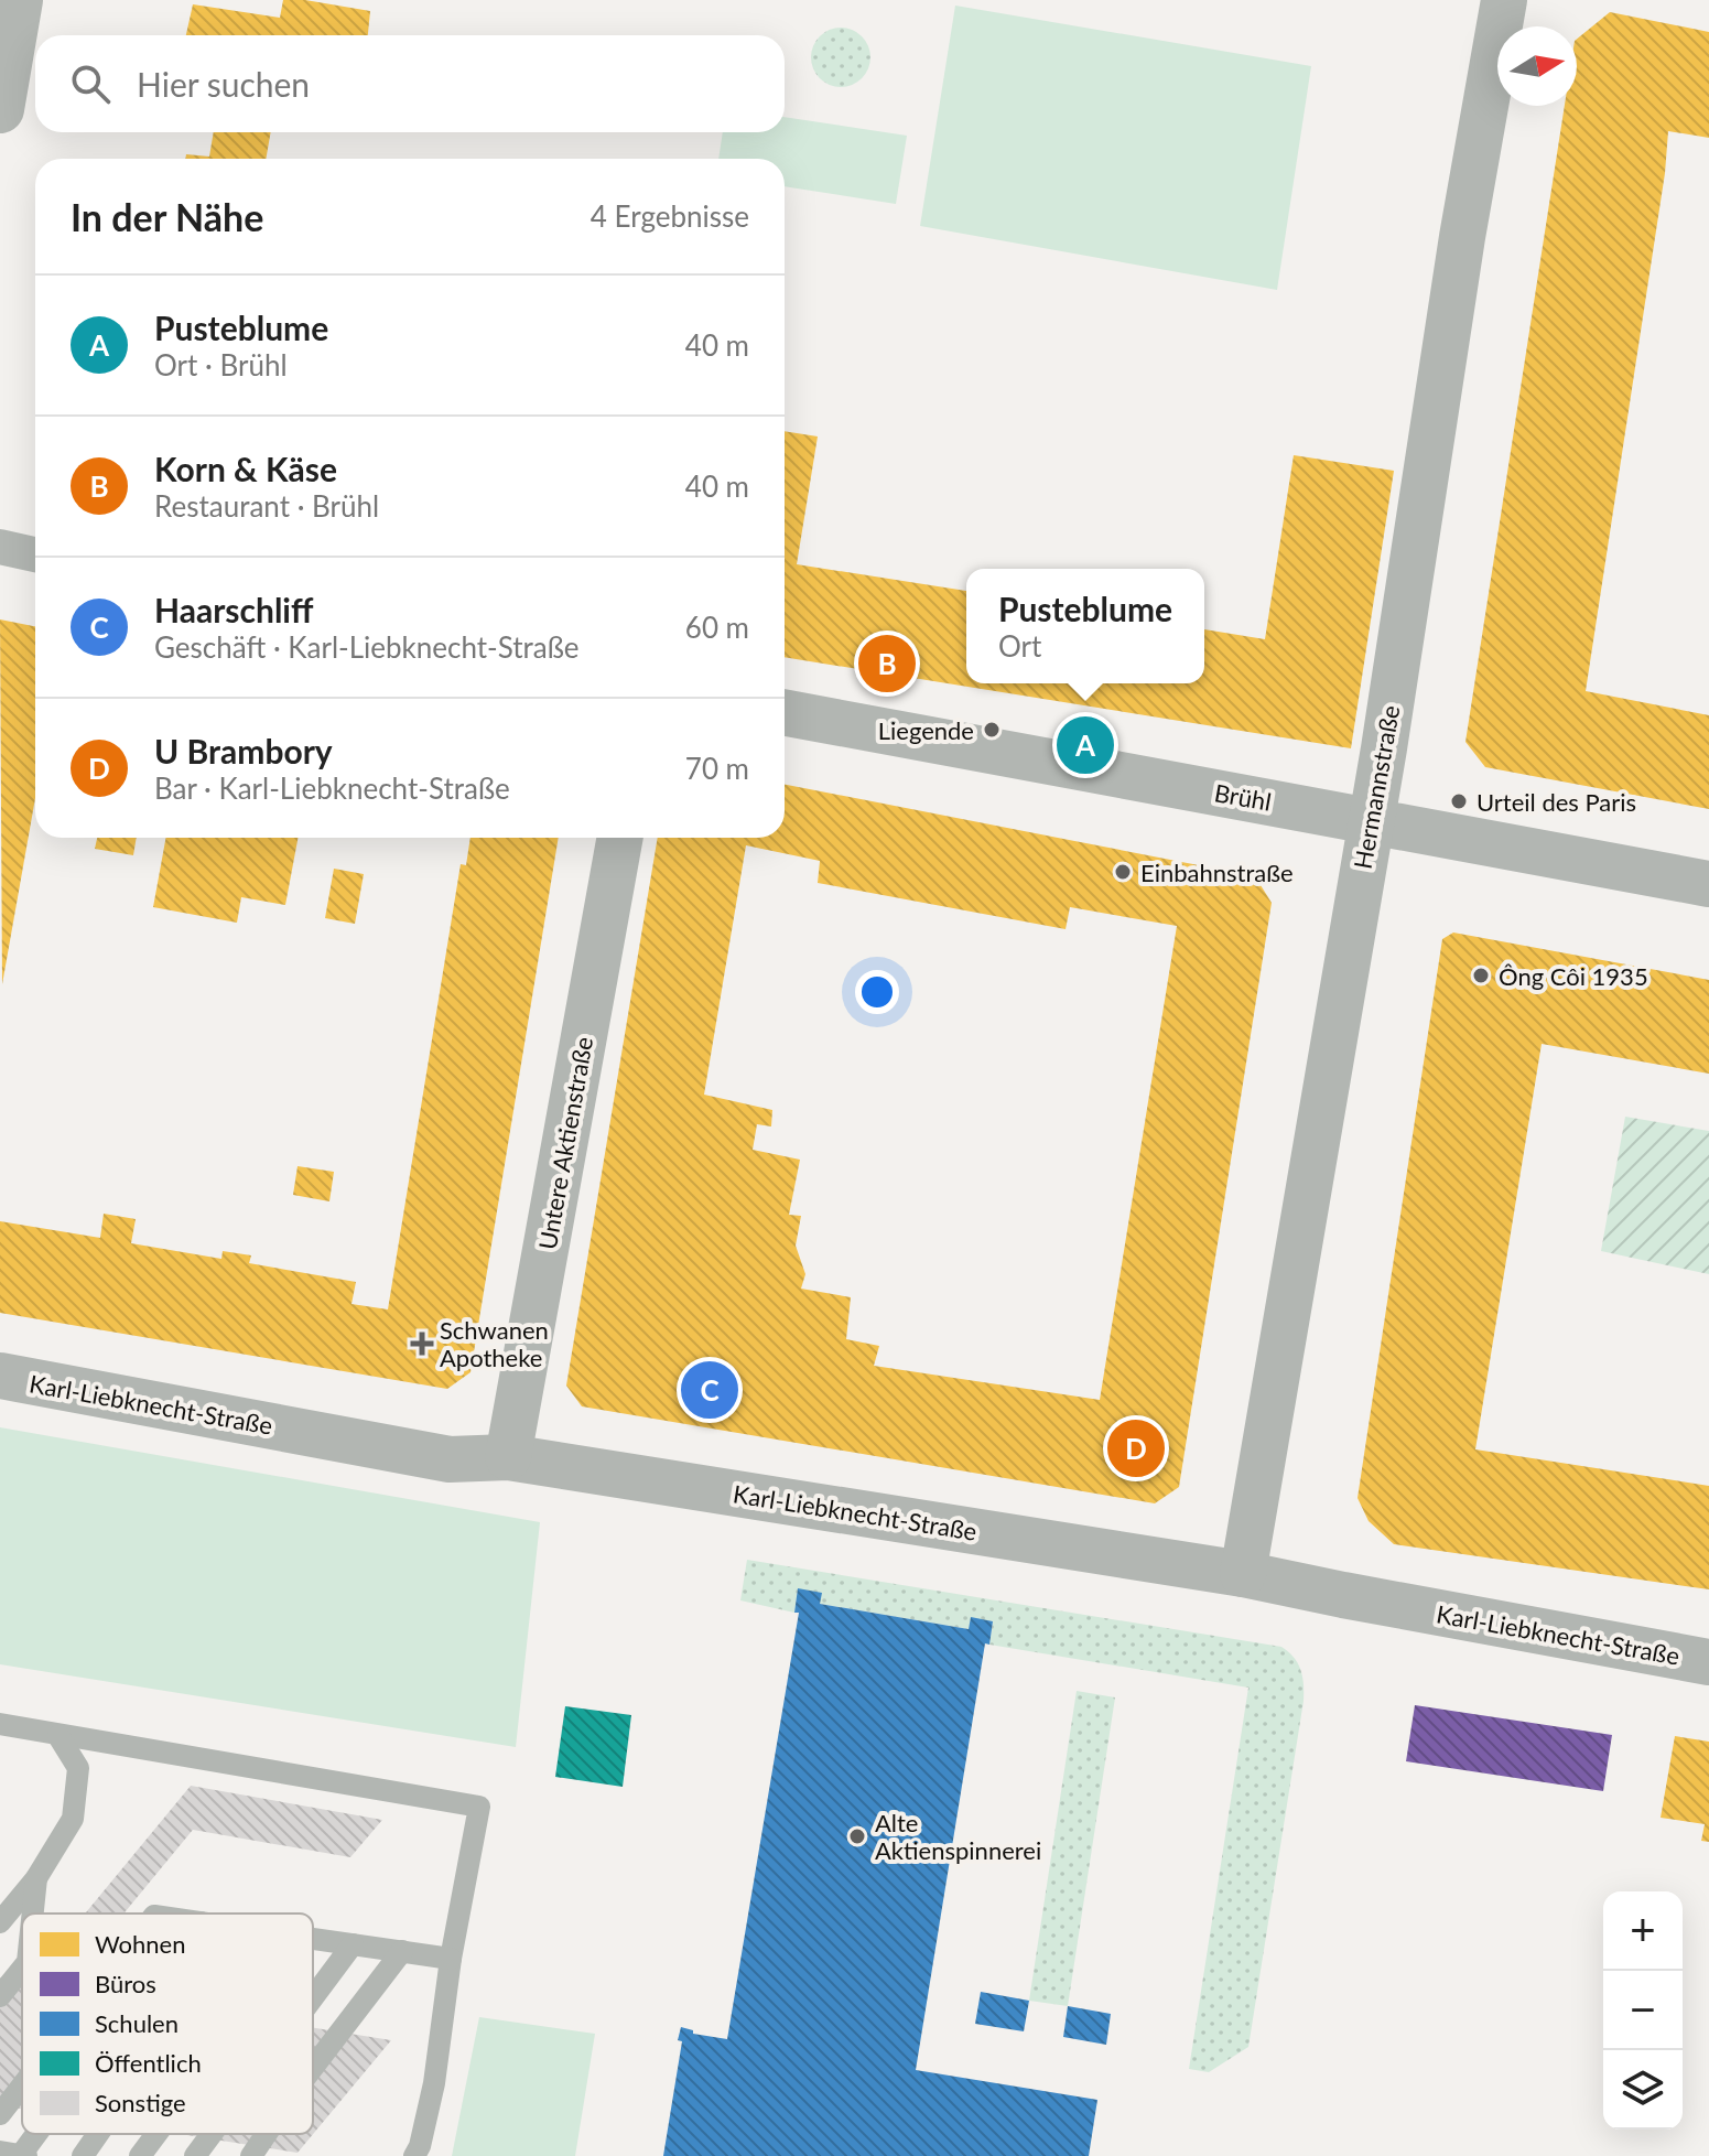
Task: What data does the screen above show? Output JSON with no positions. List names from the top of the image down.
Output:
{
  "streets": {
    "street": [
      "Hermannstraße",
      "Brühl",
      "Untere Aktienstraße",
      "Karl-Liebknecht-Straße"
    ]
  },
  "crossings": [
    ["Hermannstraße", "Brühl"],
    ["Hermannstraße", "Karl-Liebknecht-Straße"],
    ["Untere Aktienstraße", "Karl-Liebknecht-Straße"]
  ],
  "places": {
    "other": [
      "Liegende",
      "Urteil des Paris",
      "Einbahnstraße",
      "Ông Côi 1935",
      "Alte Aktienspinnerei"
    ],
    "health": ["Schwanen Apotheke"]
  },
  "legend": [
    "Wohnen",
    "Büros",
    "Schulen",
    "Öffentlich",
    "Sonstige"
  ],
  "north": "right",
  "page": {
    "search": "Hier suchen",
    "heading": ["In der Nähe", "4 Ergebnisse"],
    "list": [
      {
        "mark": "A",
        "name": "Pusteblume",
        "note": "Ort · Brühl",
        "value": "40 m"
      },
      {
        "mark": "B",
        "name": "Korn & Käse",
        "note": "Restaurant · Brühl",
        "value": "40 m"
      },
      {
        "mark": "C",
        "name": "Haarschliff",
        "note": "Geschäft · Karl-Liebknecht-Straße",
        "value": "60 m"
      },
      {
        "mark": "D",
        "name": "U Brambory",
        "note": "Bar · Karl-Liebknecht-Straße",
        "value": "70 m"
      }
    ],
    "popup": ["Pusteblume", "Ort"],
    "pins": [
      "B",
      "A",
      "C",
      "D"
    ],
    "map_buttons": ["+", "−"]
  }
}
